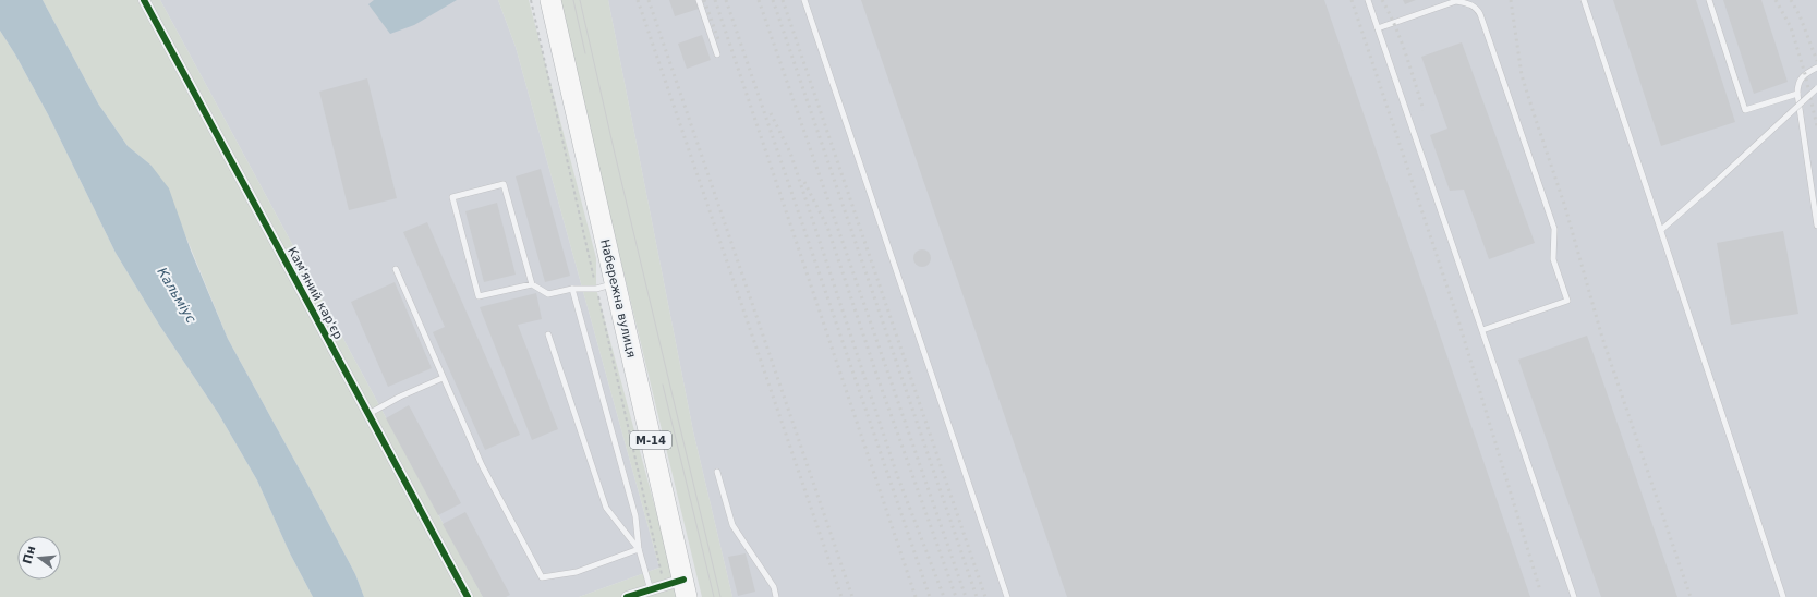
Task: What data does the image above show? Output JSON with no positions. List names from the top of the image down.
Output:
{
  "streets": {
    "highway": ["Набережна вулиця", "М-14"],
    "street": ["Кам'яний кар'єр"]
  },
  "water": ["Кальміус"],
  "north": "left"
}
